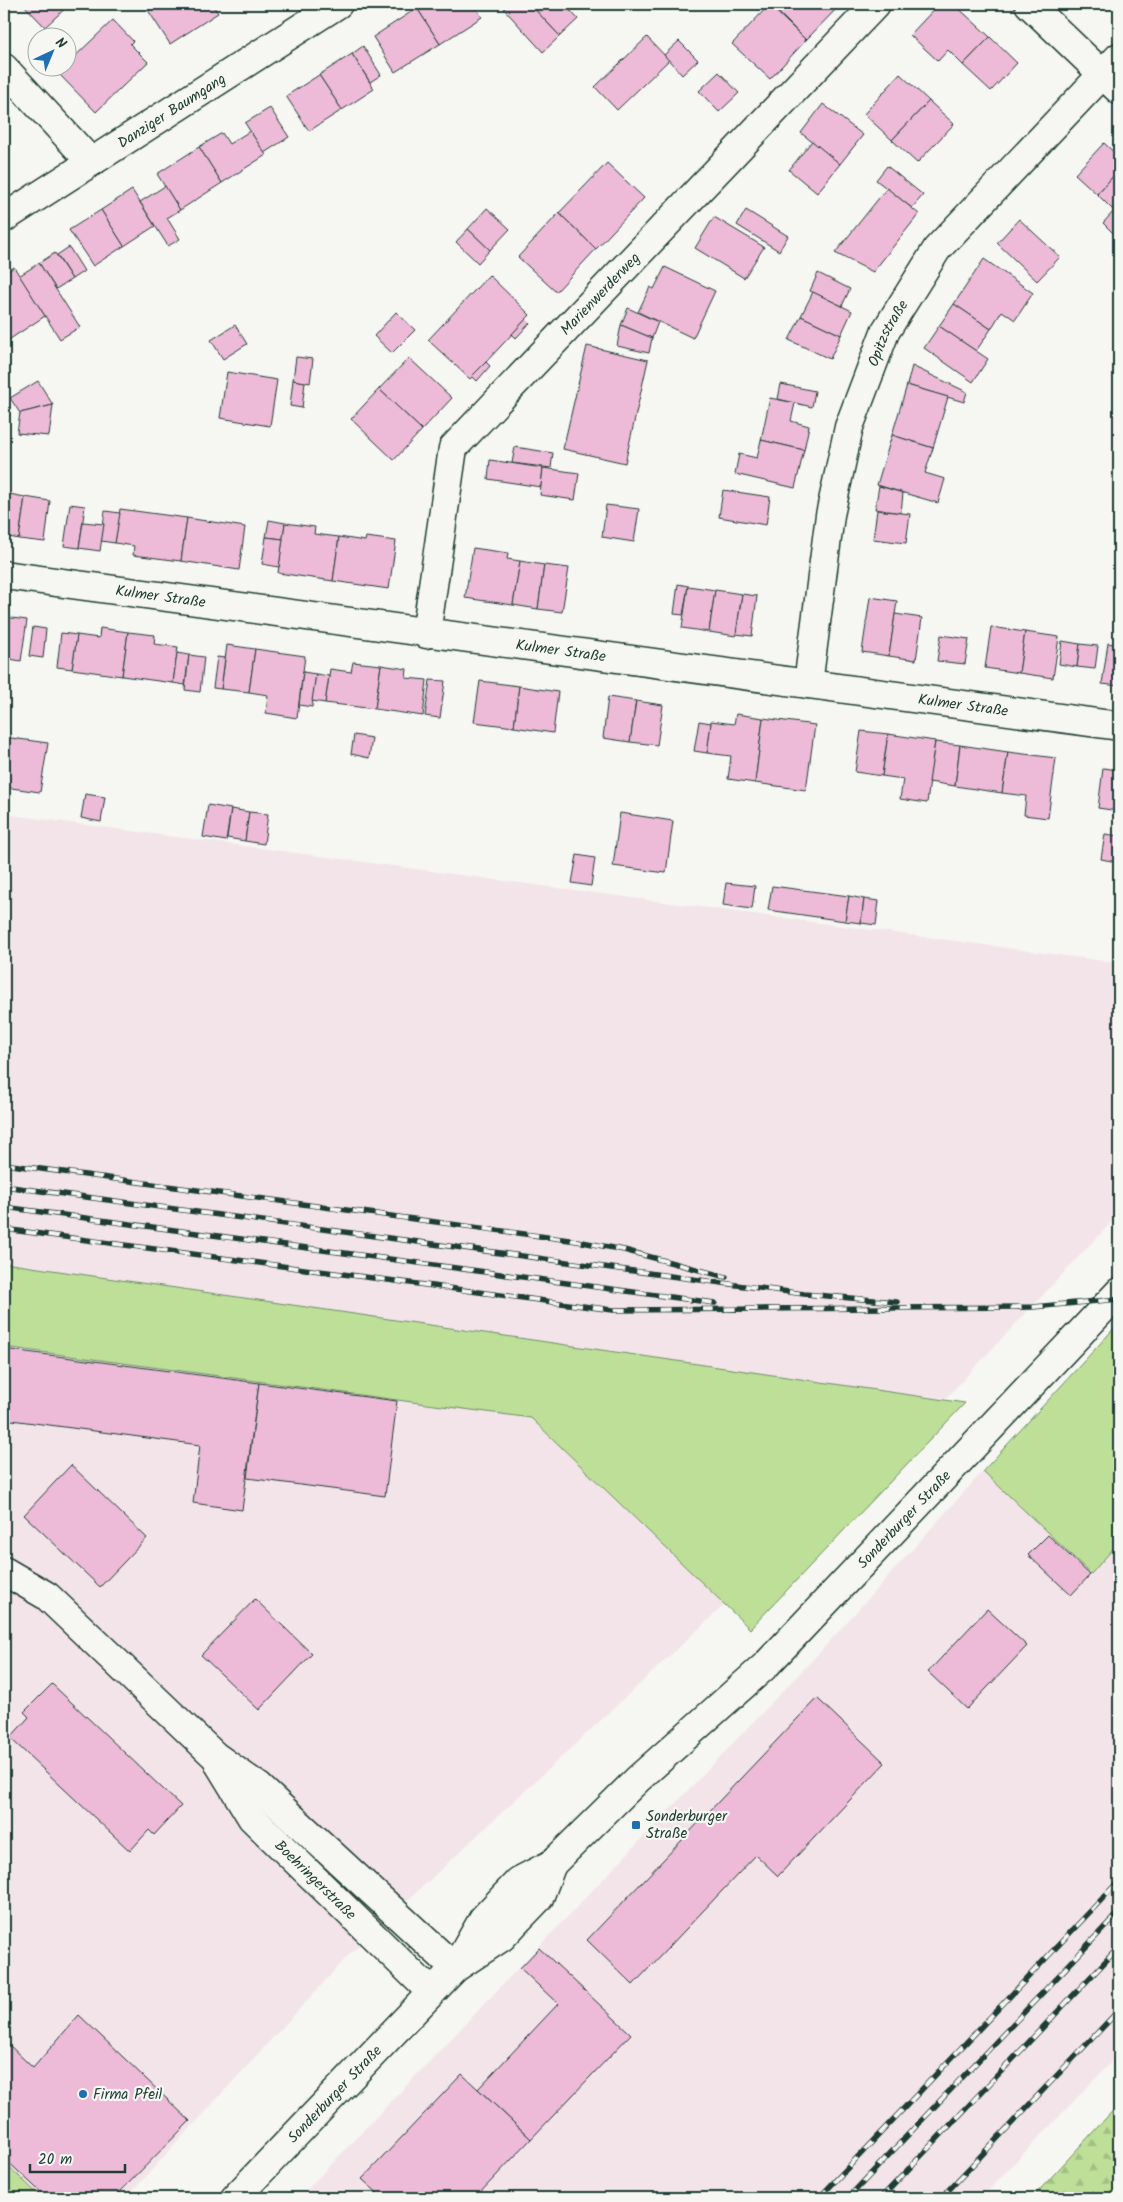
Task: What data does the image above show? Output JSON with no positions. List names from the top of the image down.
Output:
{
  "streets": {
    "street": [
      "Danziger Baumgang",
      "Marienwerderweg",
      "Opitzstraße",
      "Kulmer Straße",
      "Sonderburger Straße",
      "Boehringerstraße"
    ]
  },
  "crossings": [
    ["Marienwerderweg", "Kulmer Straße"],
    ["Opitzstraße", "Kulmer Straße"],
    ["Sonderburger Straße", "Boehringerstraße"]
  ],
  "places": {
    "transit": ["Sonderburger Straße"],
    "other": ["Firma Pfeil"]
  },
  "scale_bar": "20 m",
  "north": "top right"
}
